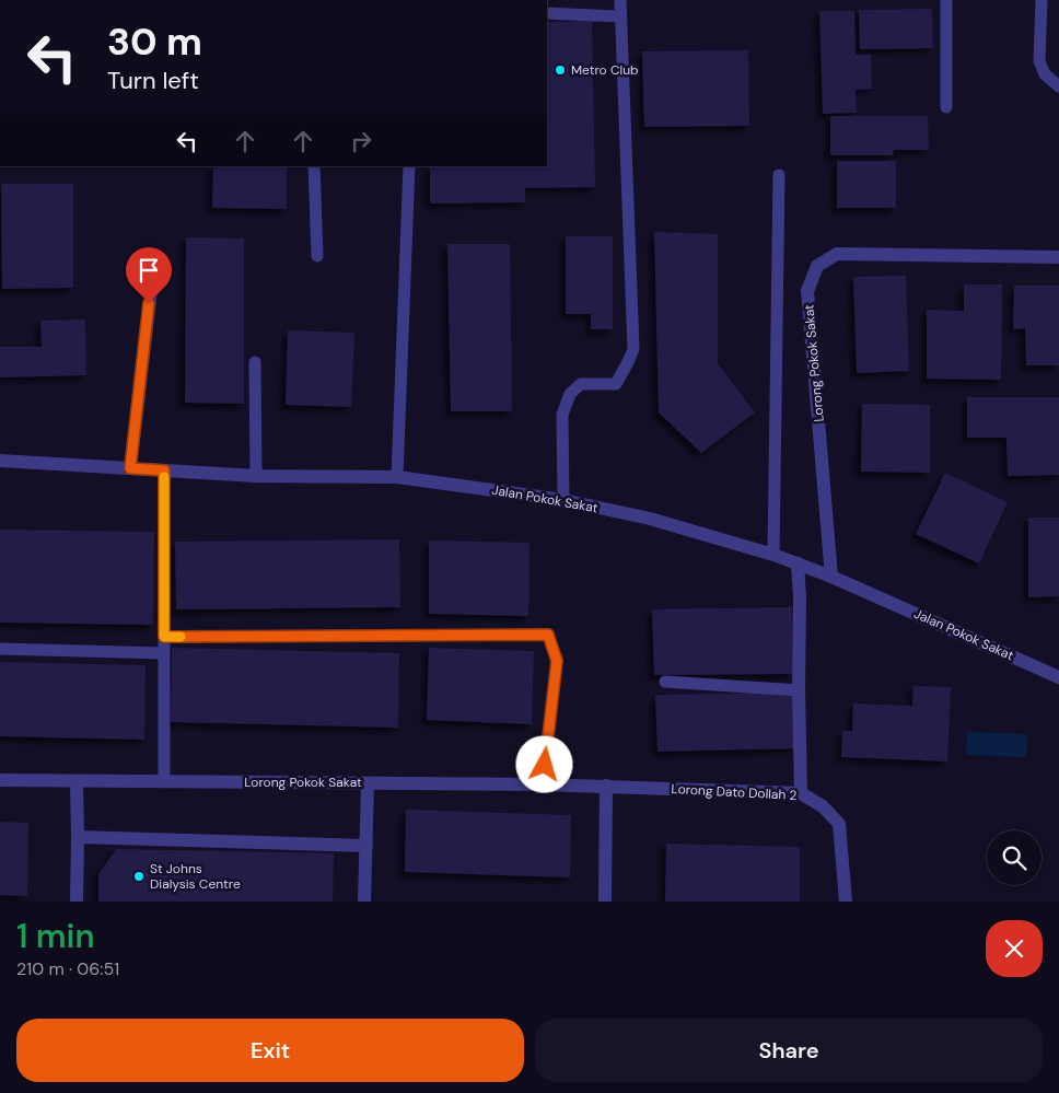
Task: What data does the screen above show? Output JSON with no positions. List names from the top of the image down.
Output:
{
  "streets": {
    "street": ["Lorong Pokok Sakat", "Jalan Pokok Sakat", "Lorong Dato Dollah 2"]
  },
  "crossings": [
    ["Lorong Pokok Sakat", "Jalan Pokok Sakat"],
    ["Lorong Pokok Sakat", "Lorong Dato Dollah 2"]
  ],
  "places": ["Metro Club", "St Johns Dialysis Centre"],
  "page": {
    "turn": ["30 m", "Turn left"],
    "heading": ["1 min", "210 m · 06:51"],
    "buttons": ["Exit", "Share"]
  }
}
